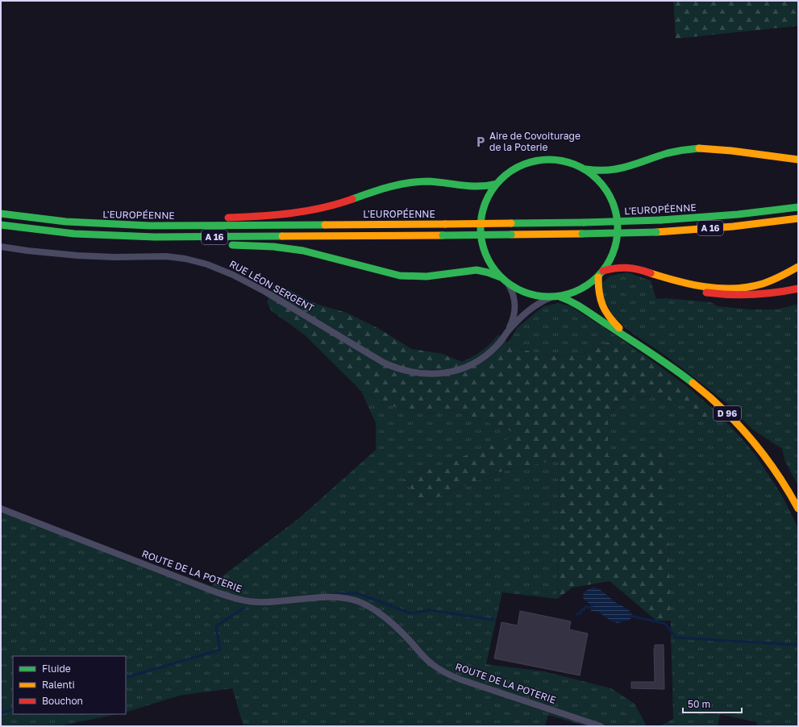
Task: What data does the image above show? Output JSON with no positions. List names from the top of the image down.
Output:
{
  "streets": {
    "main road": ["L'EUROPÉENNE", "A 16", "D 96"],
    "street": ["RUE LÉON SERGENT", "ROUTE DE LA POTERIE"]
  },
  "places": {
    "parking": ["Aire de Covoiturage de la Poterie"]
  },
  "legend": ["Fluide", "Ralenti", "Bouchon"],
  "scale_bar": "50 m"
}
